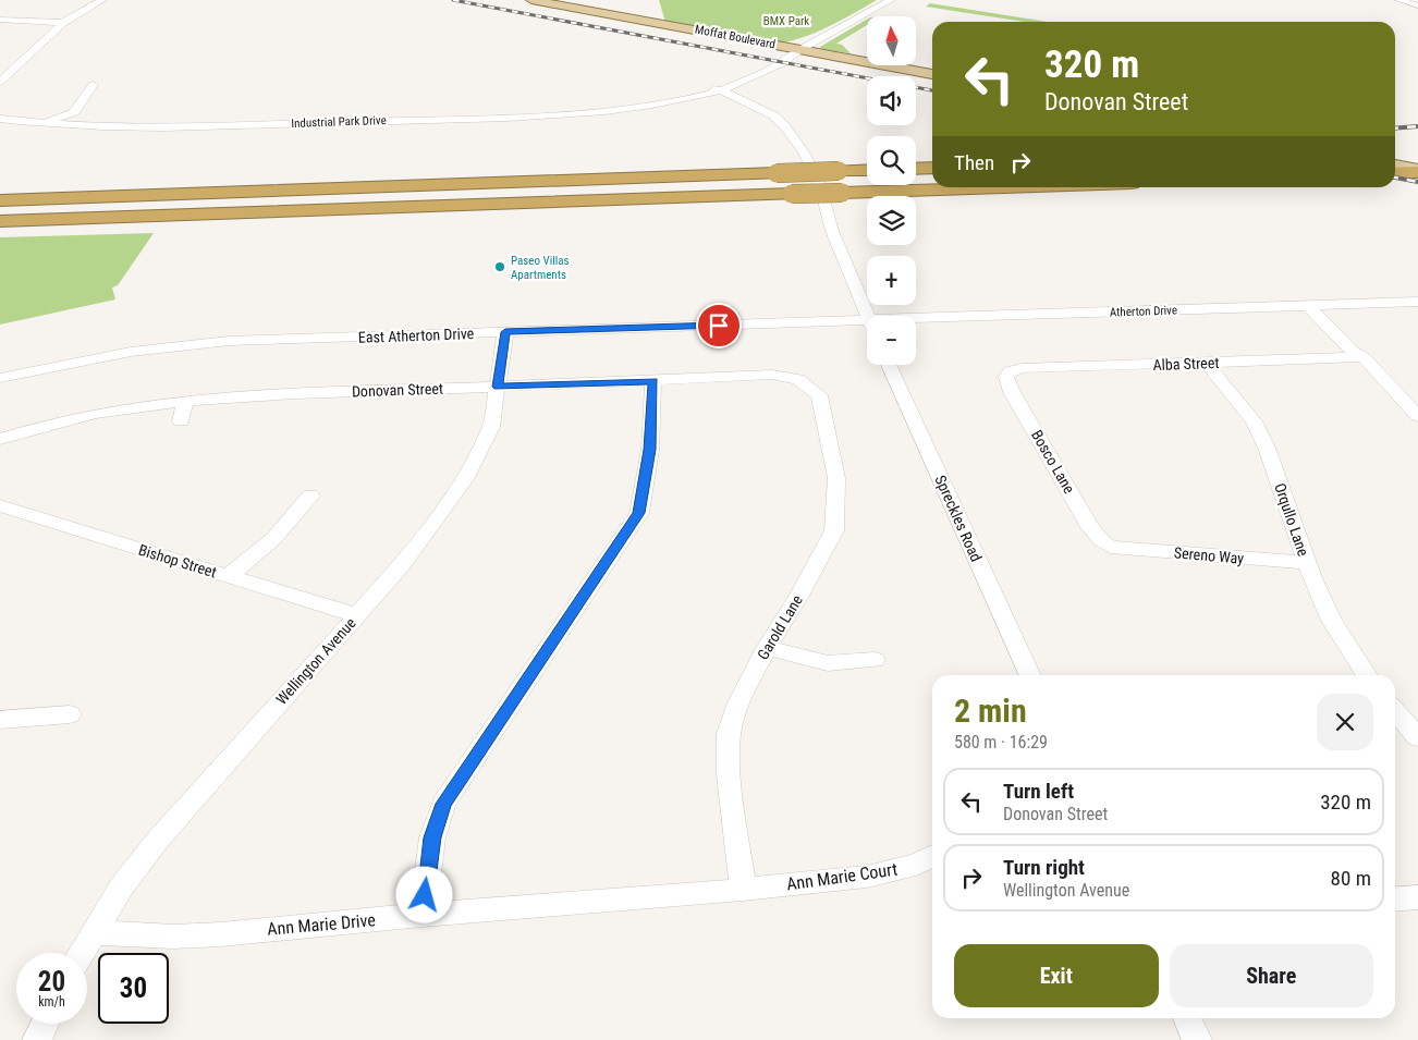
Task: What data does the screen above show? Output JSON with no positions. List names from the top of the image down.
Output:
{
  "streets": {
    "main road": ["Moffat Boulevard"],
    "street": [
      "Industrial Park Drive",
      "Atherton Drive",
      "East Atherton Drive",
      "Alba Street",
      "Donovan Street",
      "Bosco Lane",
      "Spreckles Road",
      "Orqullo Lane",
      "Sereno Way",
      "Bishop Street",
      "Garold Lane",
      "Wellington Avenue",
      "Ann Marie Court",
      "Ann Marie Drive"
    ]
  },
  "crossings": [
    ["Moffat Boulevard", "Industrial Park Drive"],
    ["East Atherton Drive", "Wellington Avenue"],
    ["Alba Street", "Bosco Lane"],
    ["Alba Street", "Orqullo Lane"],
    ["Donovan Street", "Garold Lane"],
    ["Donovan Street", "Wellington Avenue"],
    ["Bosco Lane", "Sereno Way"],
    ["Orqullo Lane", "Sereno Way"],
    ["Bishop Street", "Wellington Avenue"],
    ["Garold Lane", "Ann Marie Court"],
    ["Garold Lane", "Ann Marie Drive"],
    ["Wellington Avenue", "Ann Marie Drive"],
    ["Ann Marie Court", "Ann Marie Drive"]
  ],
  "parks": ["BMX Park"],
  "places": ["Paseo Villas Apartments"],
  "north": "top",
  "page": {
    "map_buttons": ["+", "−"],
    "turn": ["320 m", "Donovan Street"],
    "then": "Then",
    "heading": ["2 min", "580 m · 16:29"],
    "list": [
      {
        "name": "Turn left",
        "note": "Donovan Street",
        "value": "320 m"
      },
      {
        "name": "Turn right",
        "note": "Wellington Avenue",
        "value": "80 m"
      }
    ],
    "buttons": ["Exit", "Share"],
    "speed": "20 km/h",
    "limit": "30"
  }
}
